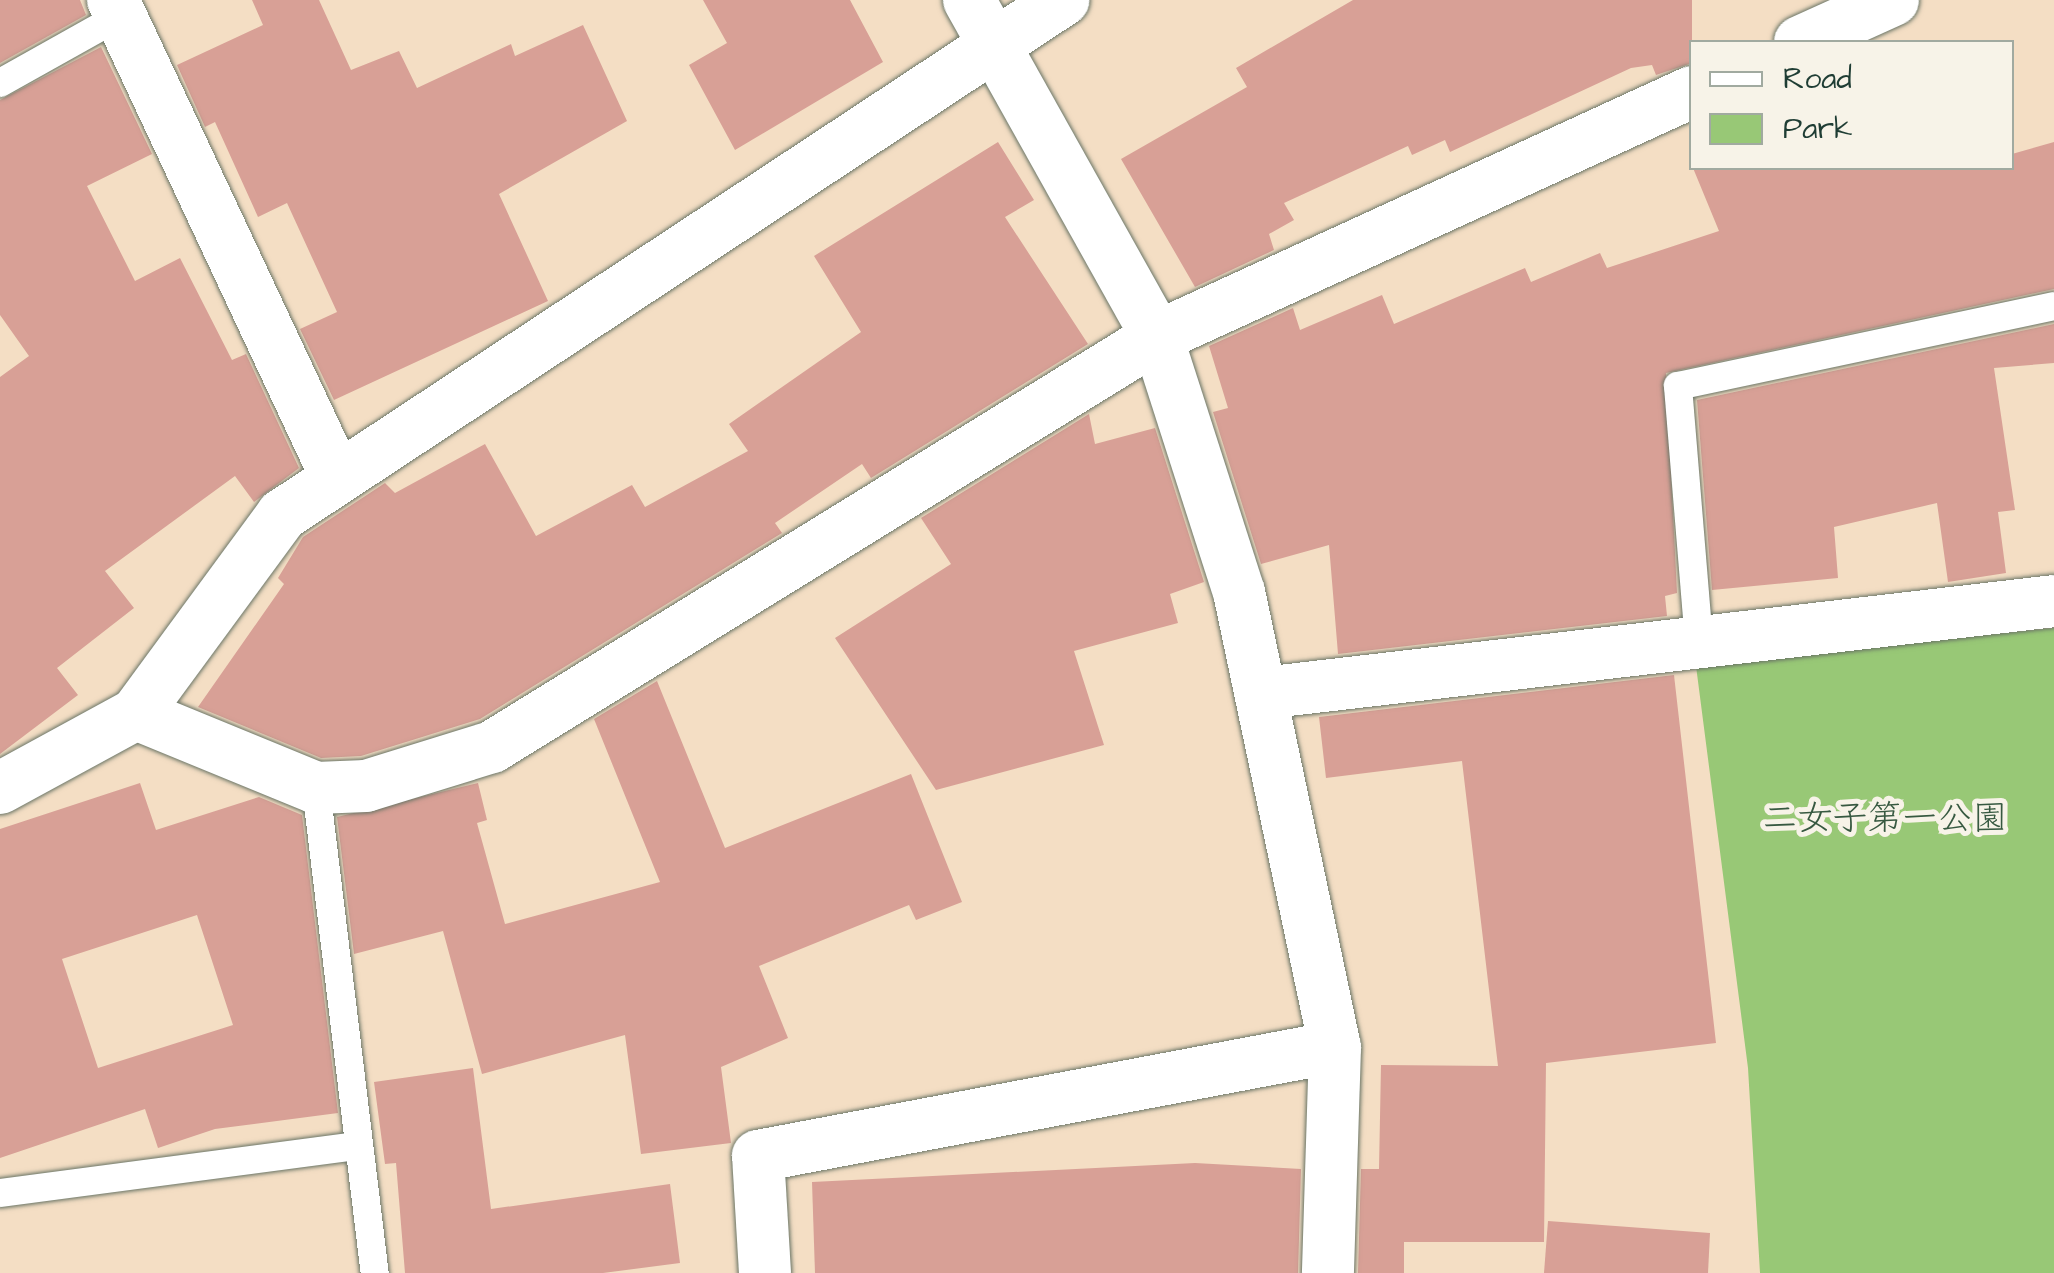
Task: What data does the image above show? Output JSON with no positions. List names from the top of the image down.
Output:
{
  "parks": ["二女子第一公園"],
  "legend": ["Road", "Park"]
}
